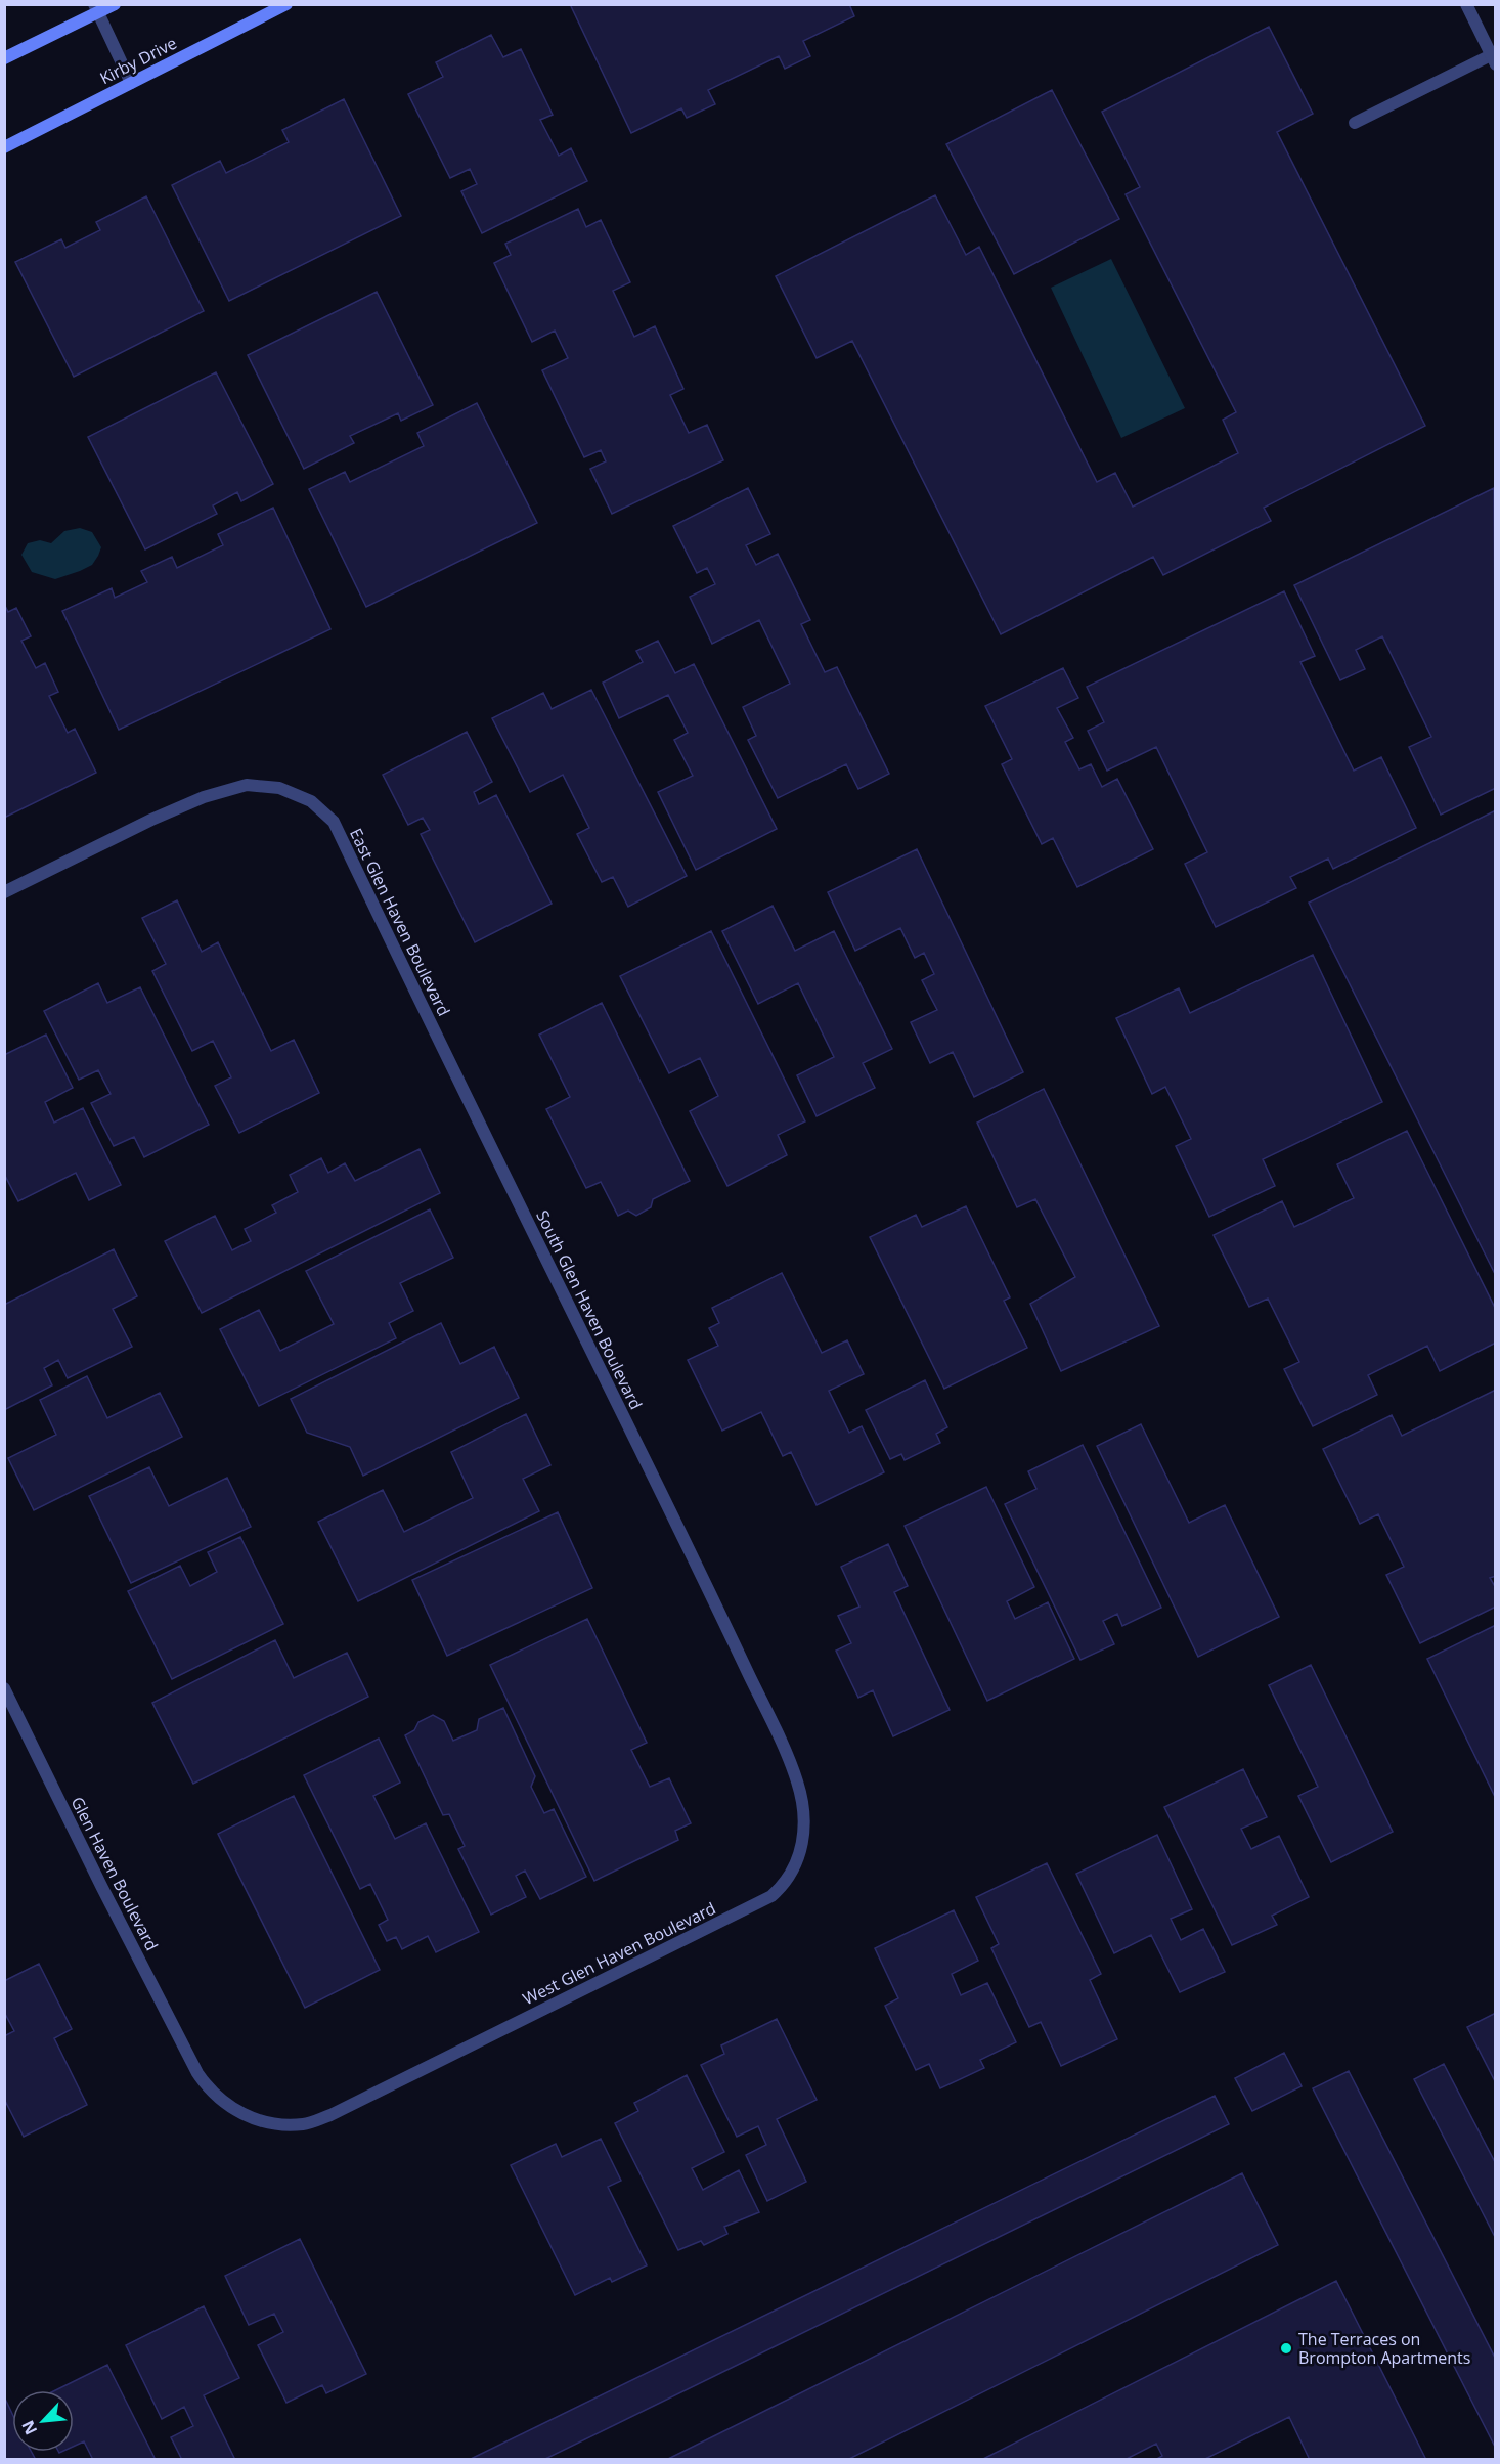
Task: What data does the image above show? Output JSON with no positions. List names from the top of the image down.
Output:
{
  "streets": {
    "main road": ["Kirby Drive"],
    "street": [
      "East Glen Haven Boulevard",
      "South Glen Haven Boulevard",
      "Glen Haven Boulevard",
      "West Glen Haven Boulevard"
    ]
  },
  "crossings": [
    ["East Glen Haven Boulevard", "South Glen Haven Boulevard"],
    ["South Glen Haven Boulevard", "West Glen Haven Boulevard"],
    ["Glen Haven Boulevard", "West Glen Haven Boulevard"]
  ],
  "places": ["The Terraces on Brompton Apartments"],
  "north": "bottom left"
}
